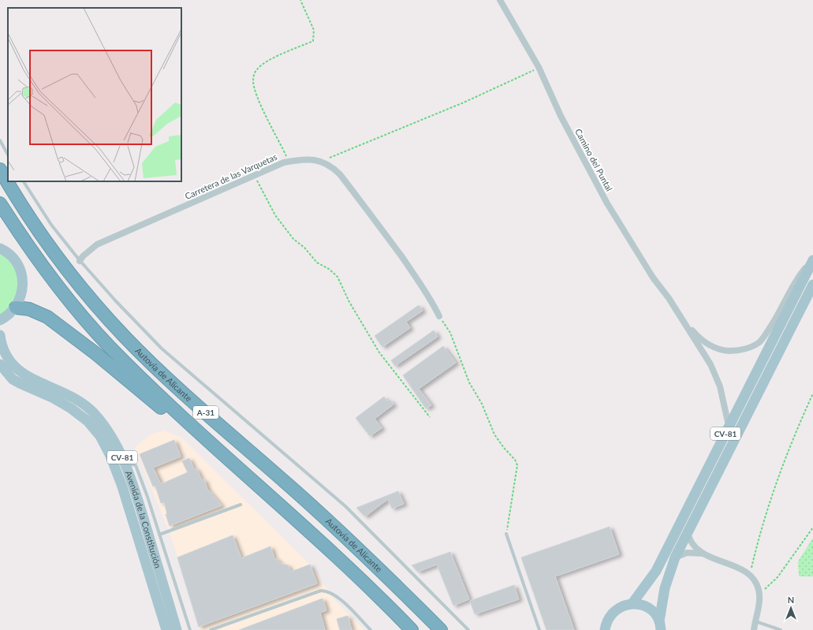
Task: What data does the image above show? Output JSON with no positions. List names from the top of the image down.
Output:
{
  "streets": {
    "highway": ["Autovía de Alicante", "A-31"],
    "main road": ["CV-81", "Avenida de la Constitución"],
    "street": ["Camino del Puntal", "Carretera de las Varquetas"]
  },
  "crossings": [
    ["Camino del Puntal", "CV-81"]
  ],
  "north": "top"
}
